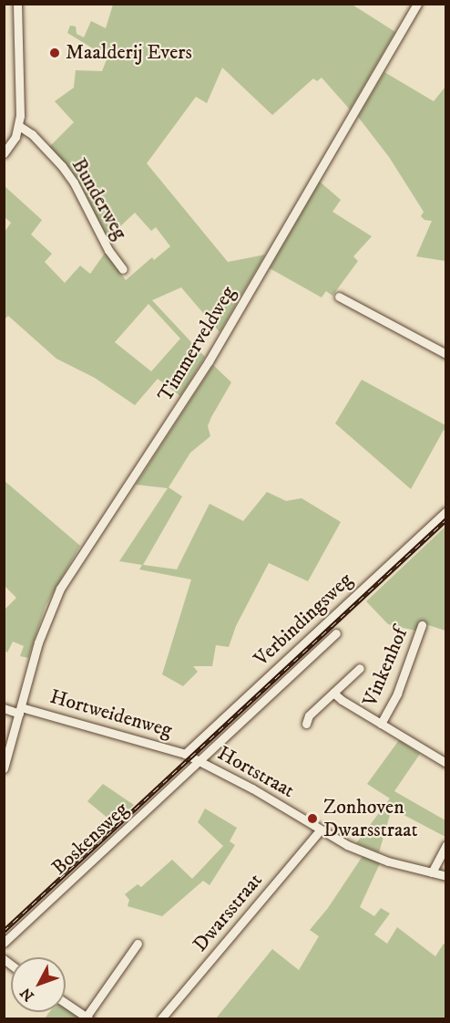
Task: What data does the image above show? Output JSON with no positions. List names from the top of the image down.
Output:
{
  "streets": {
    "street": [
      "Bunderweg",
      "Timmerveldweg",
      "Verbindingsweg",
      "Vinkenhof",
      "Hortweidenweg",
      "Hortstraat",
      "Boskensweg",
      "Dwarsstraat"
    ]
  },
  "crossings": [
    ["Timmerveldweg", "Hortweidenweg"],
    ["Verbindingsweg", "Hortweidenweg"],
    ["Verbindingsweg", "Hortstraat"],
    ["Verbindingsweg", "Boskensweg"],
    ["Hortweidenweg", "Hortstraat"],
    ["Hortweidenweg", "Boskensweg"],
    ["Hortstraat", "Boskensweg"],
    ["Hortstraat", "Dwarsstraat"]
  ],
  "places": ["Maalderij Evers", "Zonhoven Dwarsstraat"],
  "north": "bottom left"
}
